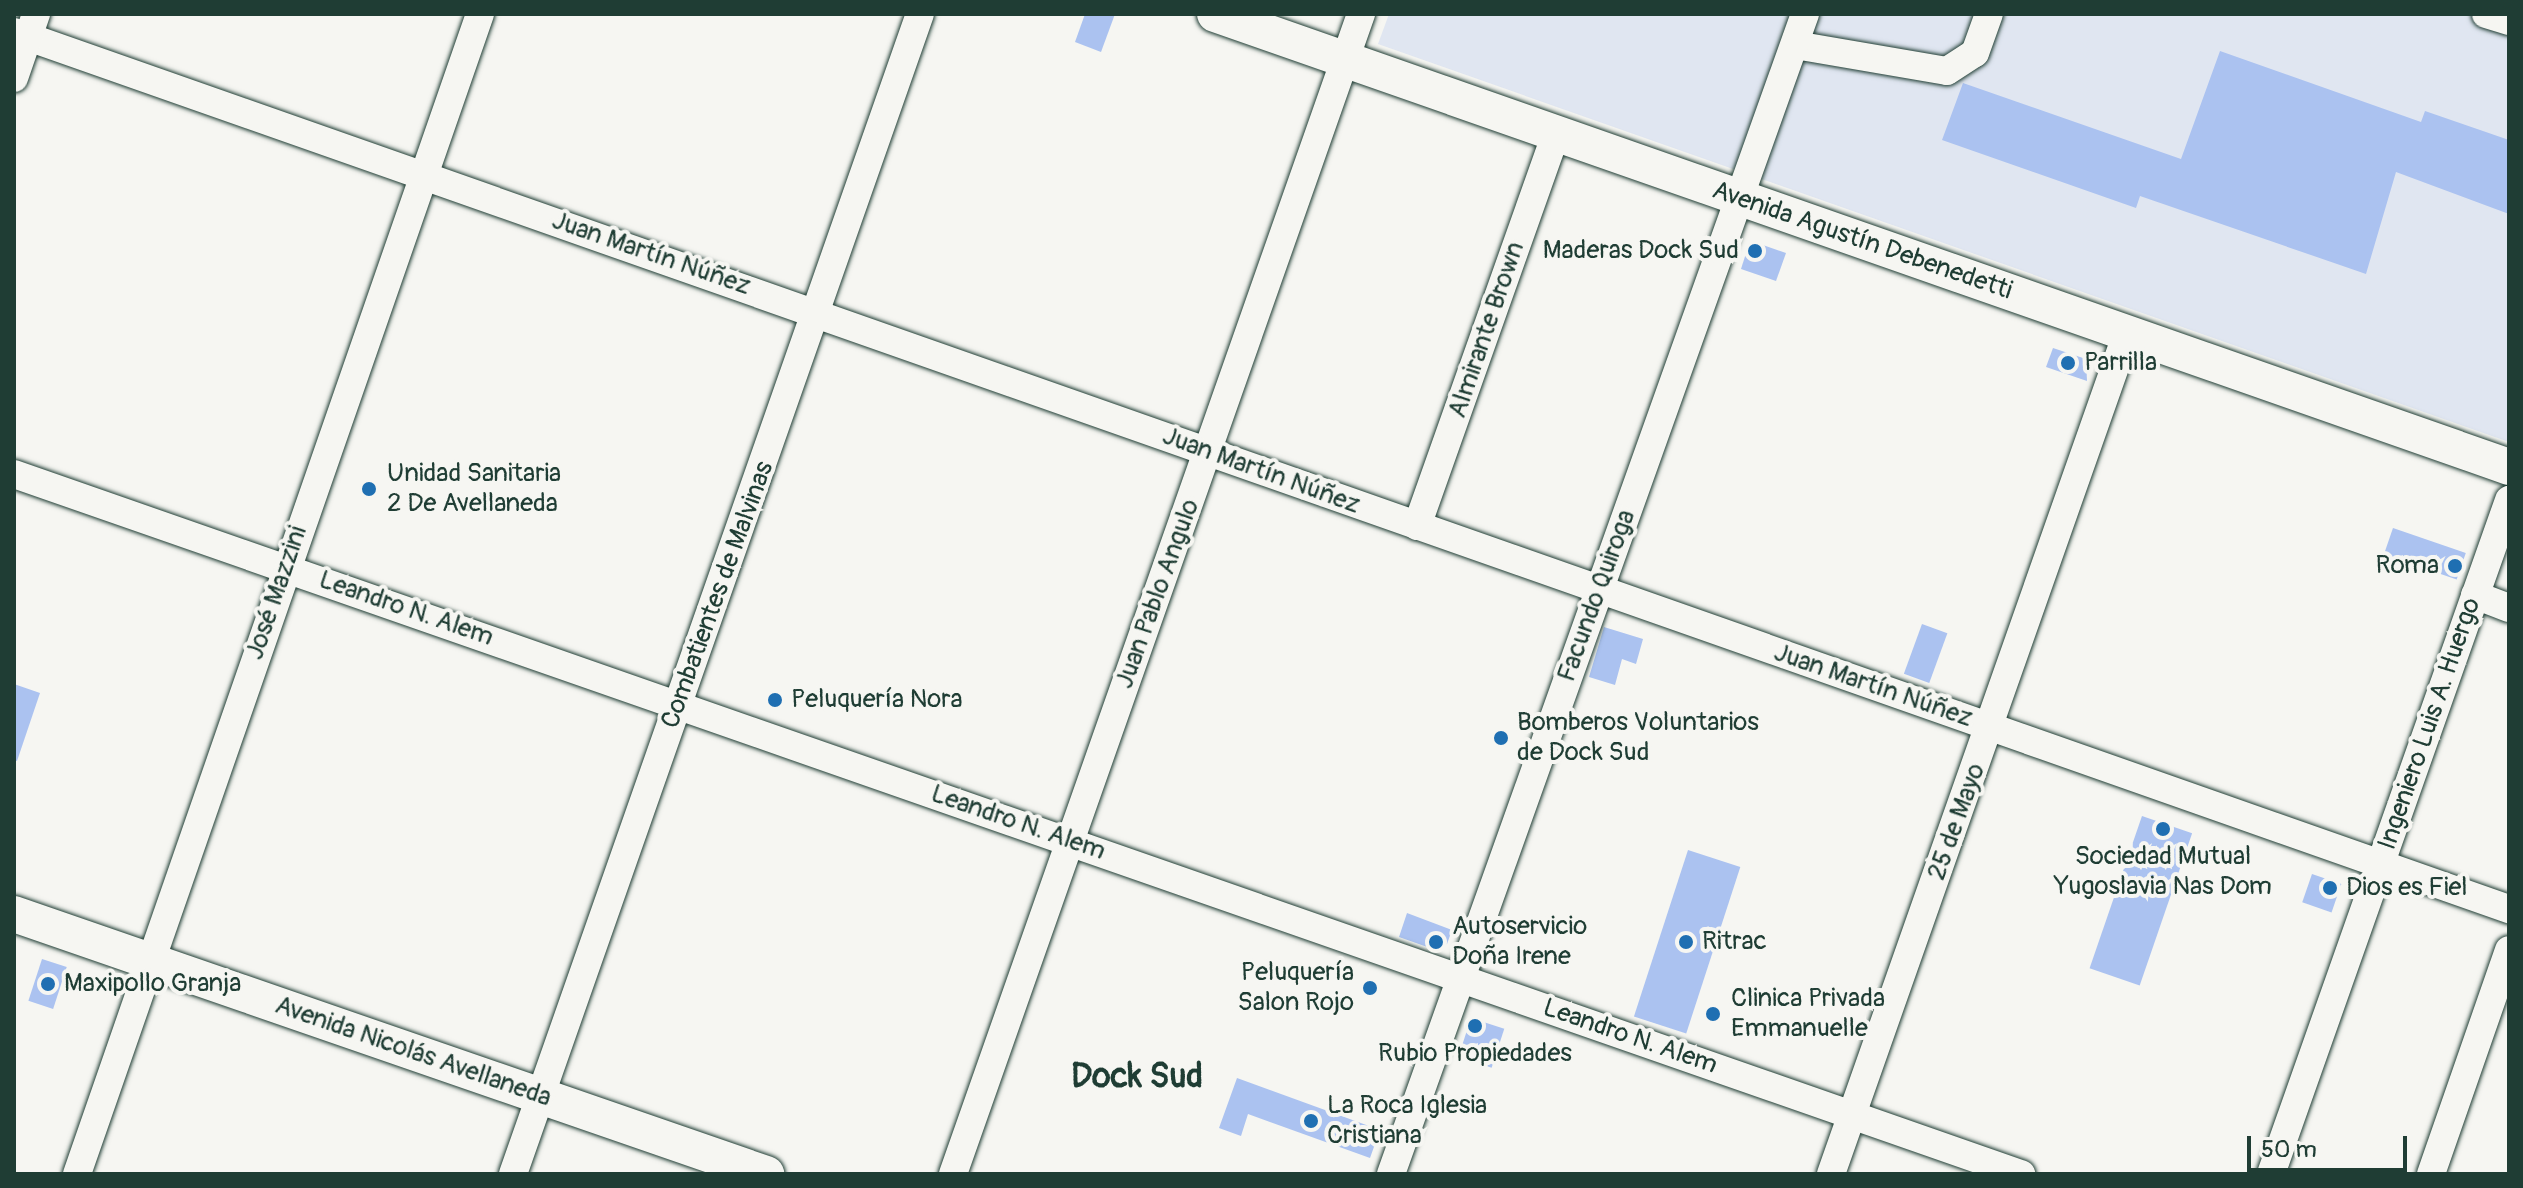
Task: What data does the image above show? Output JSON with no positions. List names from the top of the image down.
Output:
{
  "streets": {
    "main road": ["Avenida Agustín Debenedetti", "Avenida Nicolás Avellaneda"],
    "street": [
      "Juan Martín Núñez",
      "Almirante Brown",
      "José Mazzini",
      "Juan Pablo Angulo",
      "Combatientes de Malvinas",
      "Facundo Quiroga",
      "Leandro N. Alem",
      "Ingeniero Luis A. Huergo",
      "25 de Mayo"
    ]
  },
  "crossings": [
    ["Avenida Agustín Debenedetti", "Almirante Brown"],
    ["Avenida Agustín Debenedetti", "Juan Pablo Angulo"],
    ["Avenida Agustín Debenedetti", "Facundo Quiroga"],
    ["Avenida Agustín Debenedetti", "25 de Mayo"],
    ["Juan Martín Núñez", "Almirante Brown"],
    ["Juan Martín Núñez", "José Mazzini"],
    ["Juan Martín Núñez", "Juan Pablo Angulo"],
    ["Juan Martín Núñez", "Combatientes de Malvinas"],
    ["Juan Martín Núñez", "Facundo Quiroga"],
    ["Juan Martín Núñez", "Ingeniero Luis A. Huergo"],
    ["Juan Martín Núñez", "25 de Mayo"],
    ["José Mazzini", "Leandro N. Alem"],
    ["José Mazzini", "Avenida Nicolás Avellaneda"],
    ["Juan Pablo Angulo", "Leandro N. Alem"],
    ["Combatientes de Malvinas", "Leandro N. Alem"],
    ["Combatientes de Malvinas", "Avenida Nicolás Avellaneda"],
    ["Facundo Quiroga", "Leandro N. Alem"],
    ["Leandro N. Alem", "25 de Mayo"]
  ],
  "districts": ["Dock Sud"],
  "places": [
    "Maderas Dock Sud",
    "Parrilla",
    "Unidad Sanitaria 2 De Avellaneda",
    "Roma",
    "Peluquería Nora",
    "Bomberos Voluntarios de Dock Sud",
    "Sociedad Mutual Yugoslavia Nas Dom",
    "Dios es Fiel",
    "Autoservicio Doña Irene",
    "Ritrac",
    "Maxipollo Granja",
    "Peluquería Salon Rojo",
    "Clinica Privada Emmanuelle",
    "Rubio Propiedades",
    "La Roca Iglesia Cristiana"
  ],
  "scale_bar": "50 m"
}
